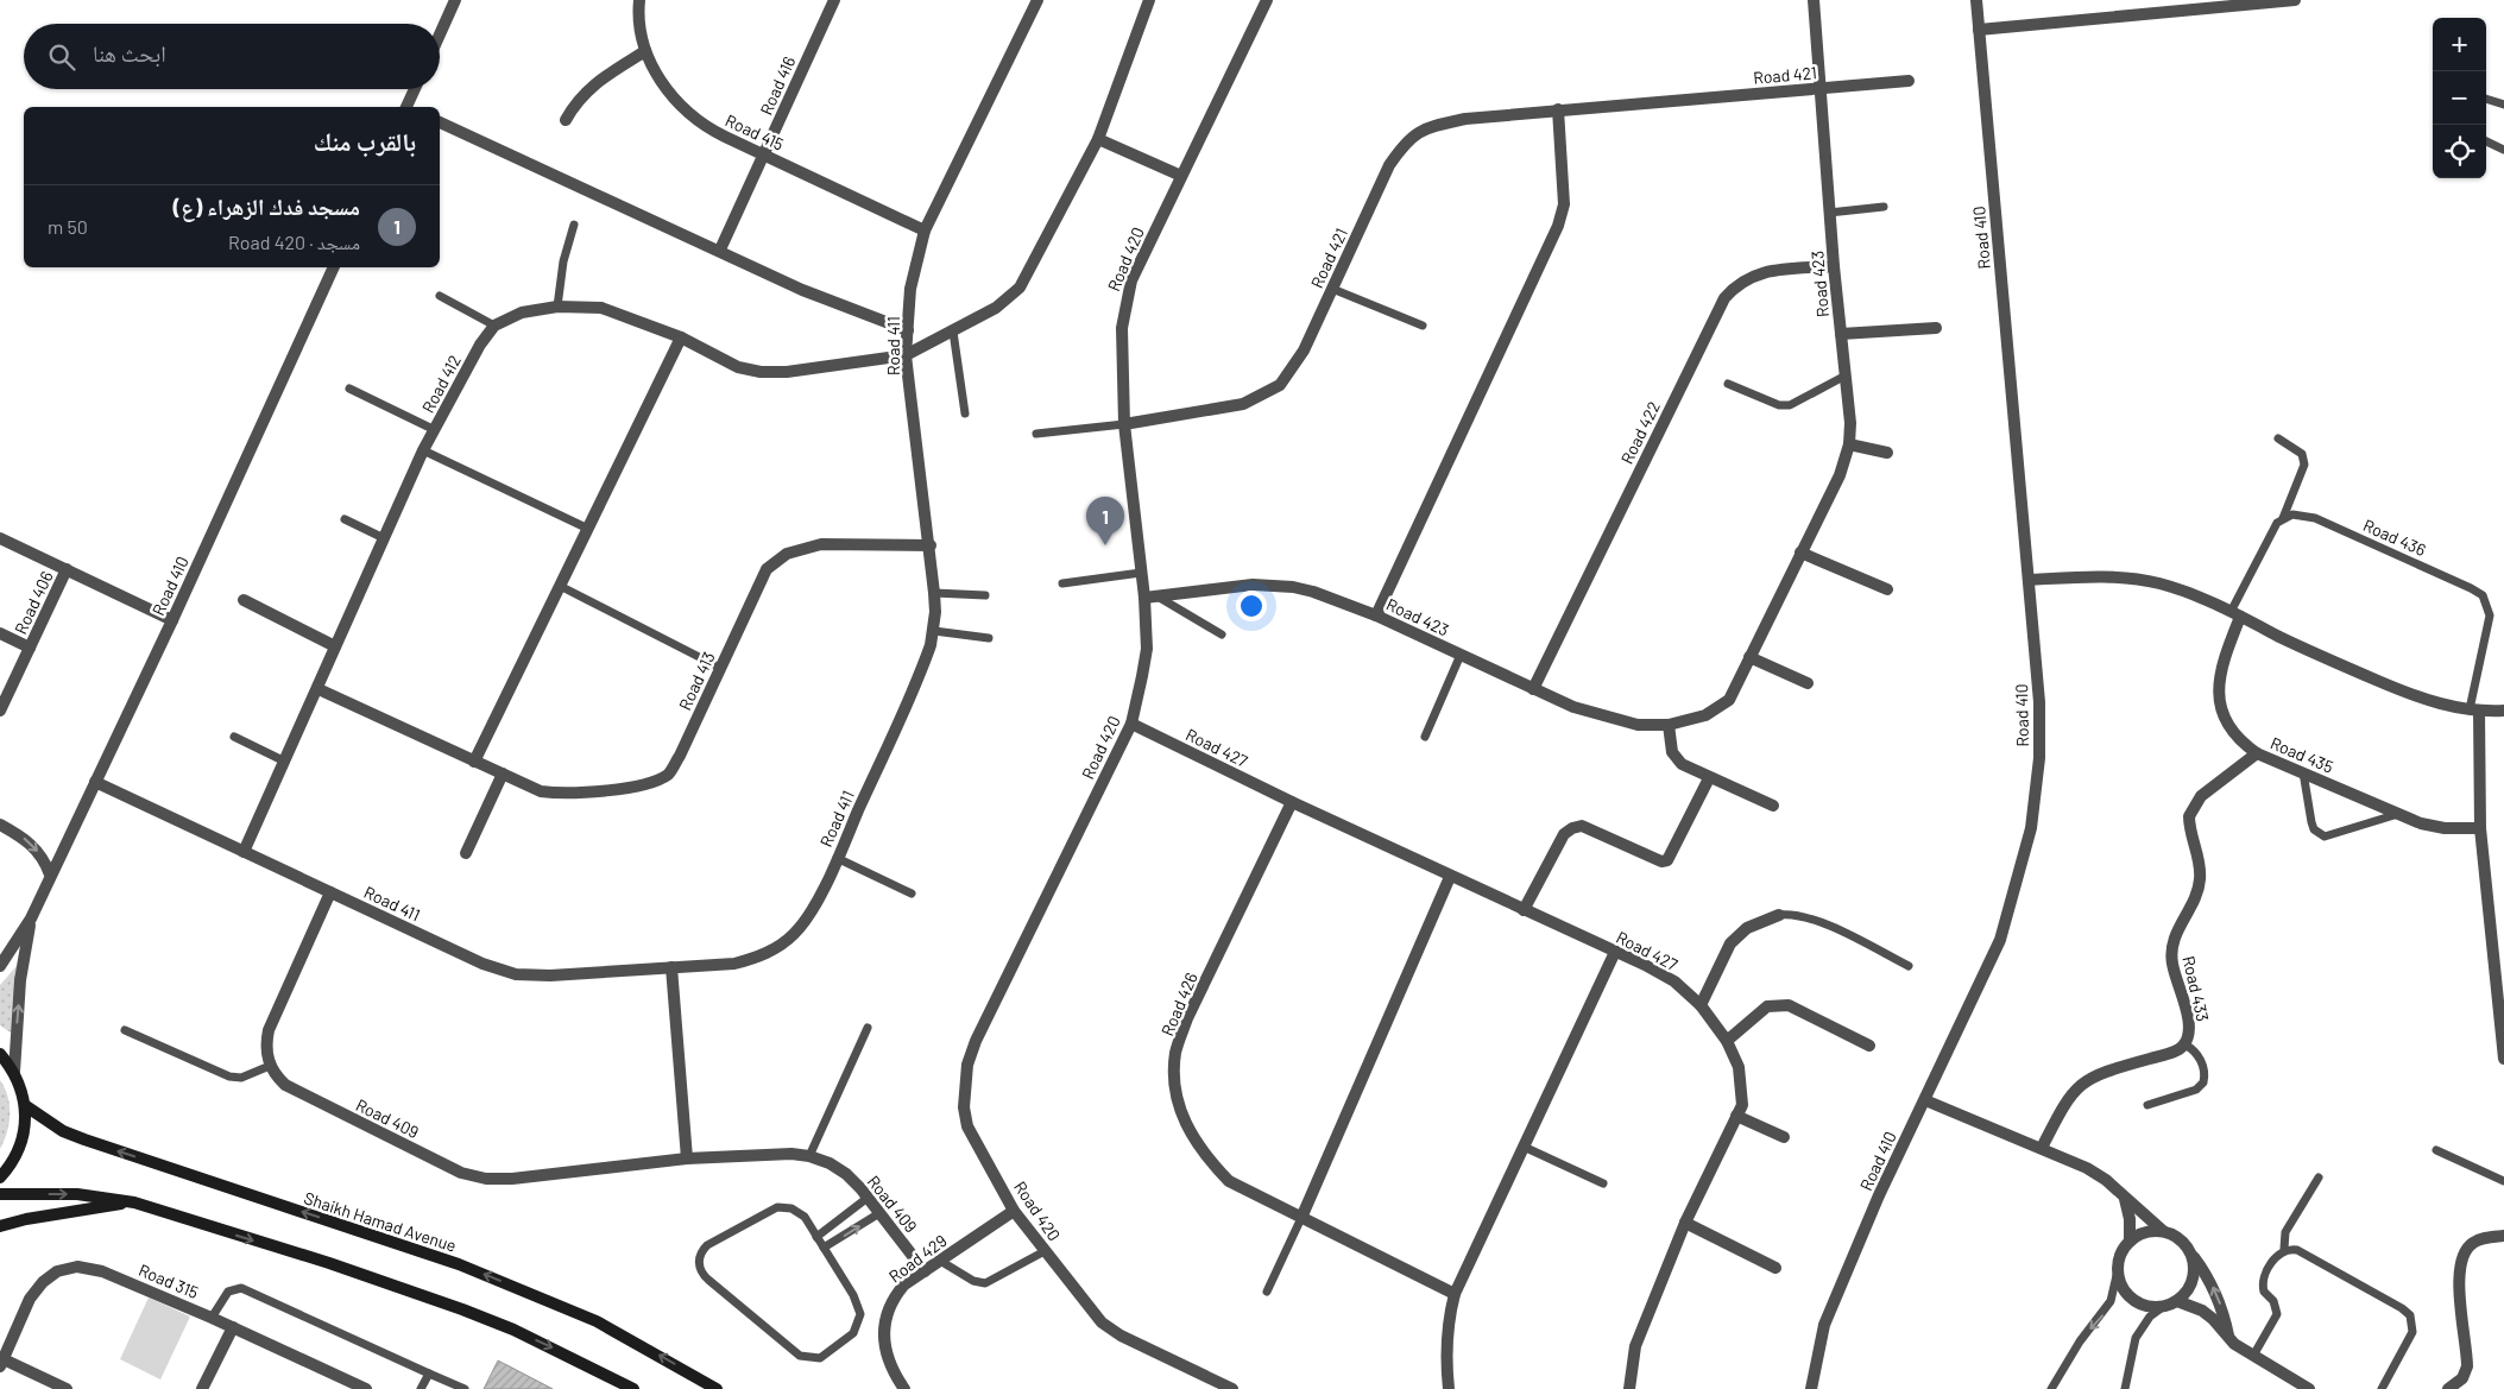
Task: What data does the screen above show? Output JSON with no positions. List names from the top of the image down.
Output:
{
  "streets": {
    "main road": ["Shaikh Hamad Avenue"],
    "street": [
      "Road 421",
      "Road 416",
      "Road 415",
      "Road 410",
      "Road 420",
      "Road 423",
      "Road 411",
      "Road 412",
      "Road 422",
      "Road 406",
      "Road 413",
      "Road 427",
      "Road 435",
      "Road 433",
      "Road 426",
      "Road 409",
      "Road 429",
      "Road 315"
    ],
    "lane": ["Road 436"]
  },
  "crossings": [
    ["Road 421", "Road 420"],
    ["Road 421", "Road 423"],
    ["Road 416", "Road 415"],
    ["Road 415", "Road 411"],
    ["Road 410", "Road 411"],
    ["Road 410", "Road 406"],
    ["Road 420", "Road 423"],
    ["Road 420", "Road 427"],
    ["Road 420", "Road 429"],
    ["Road 423", "Road 422"],
    ["Road 411", "Road 412"],
    ["Road 411", "Road 413"],
    ["Road 412", "Road 413"],
    ["Road 427", "Road 426"],
    ["Road 435", "Road 433"],
    ["Road 409", "Road 429"]
  ],
  "page": {
    "map_buttons": ["+", "−"],
    "search": "ابحث هنا",
    "heading": "بالقرب منك",
    "list": [
      {
        "mark": "1",
        "name": "مسجد فدك الزهراء (ع)",
        "note": "مسجد · Road 420",
        "value": "50 m"
      }
    ],
    "pins": "1"
  }
}
